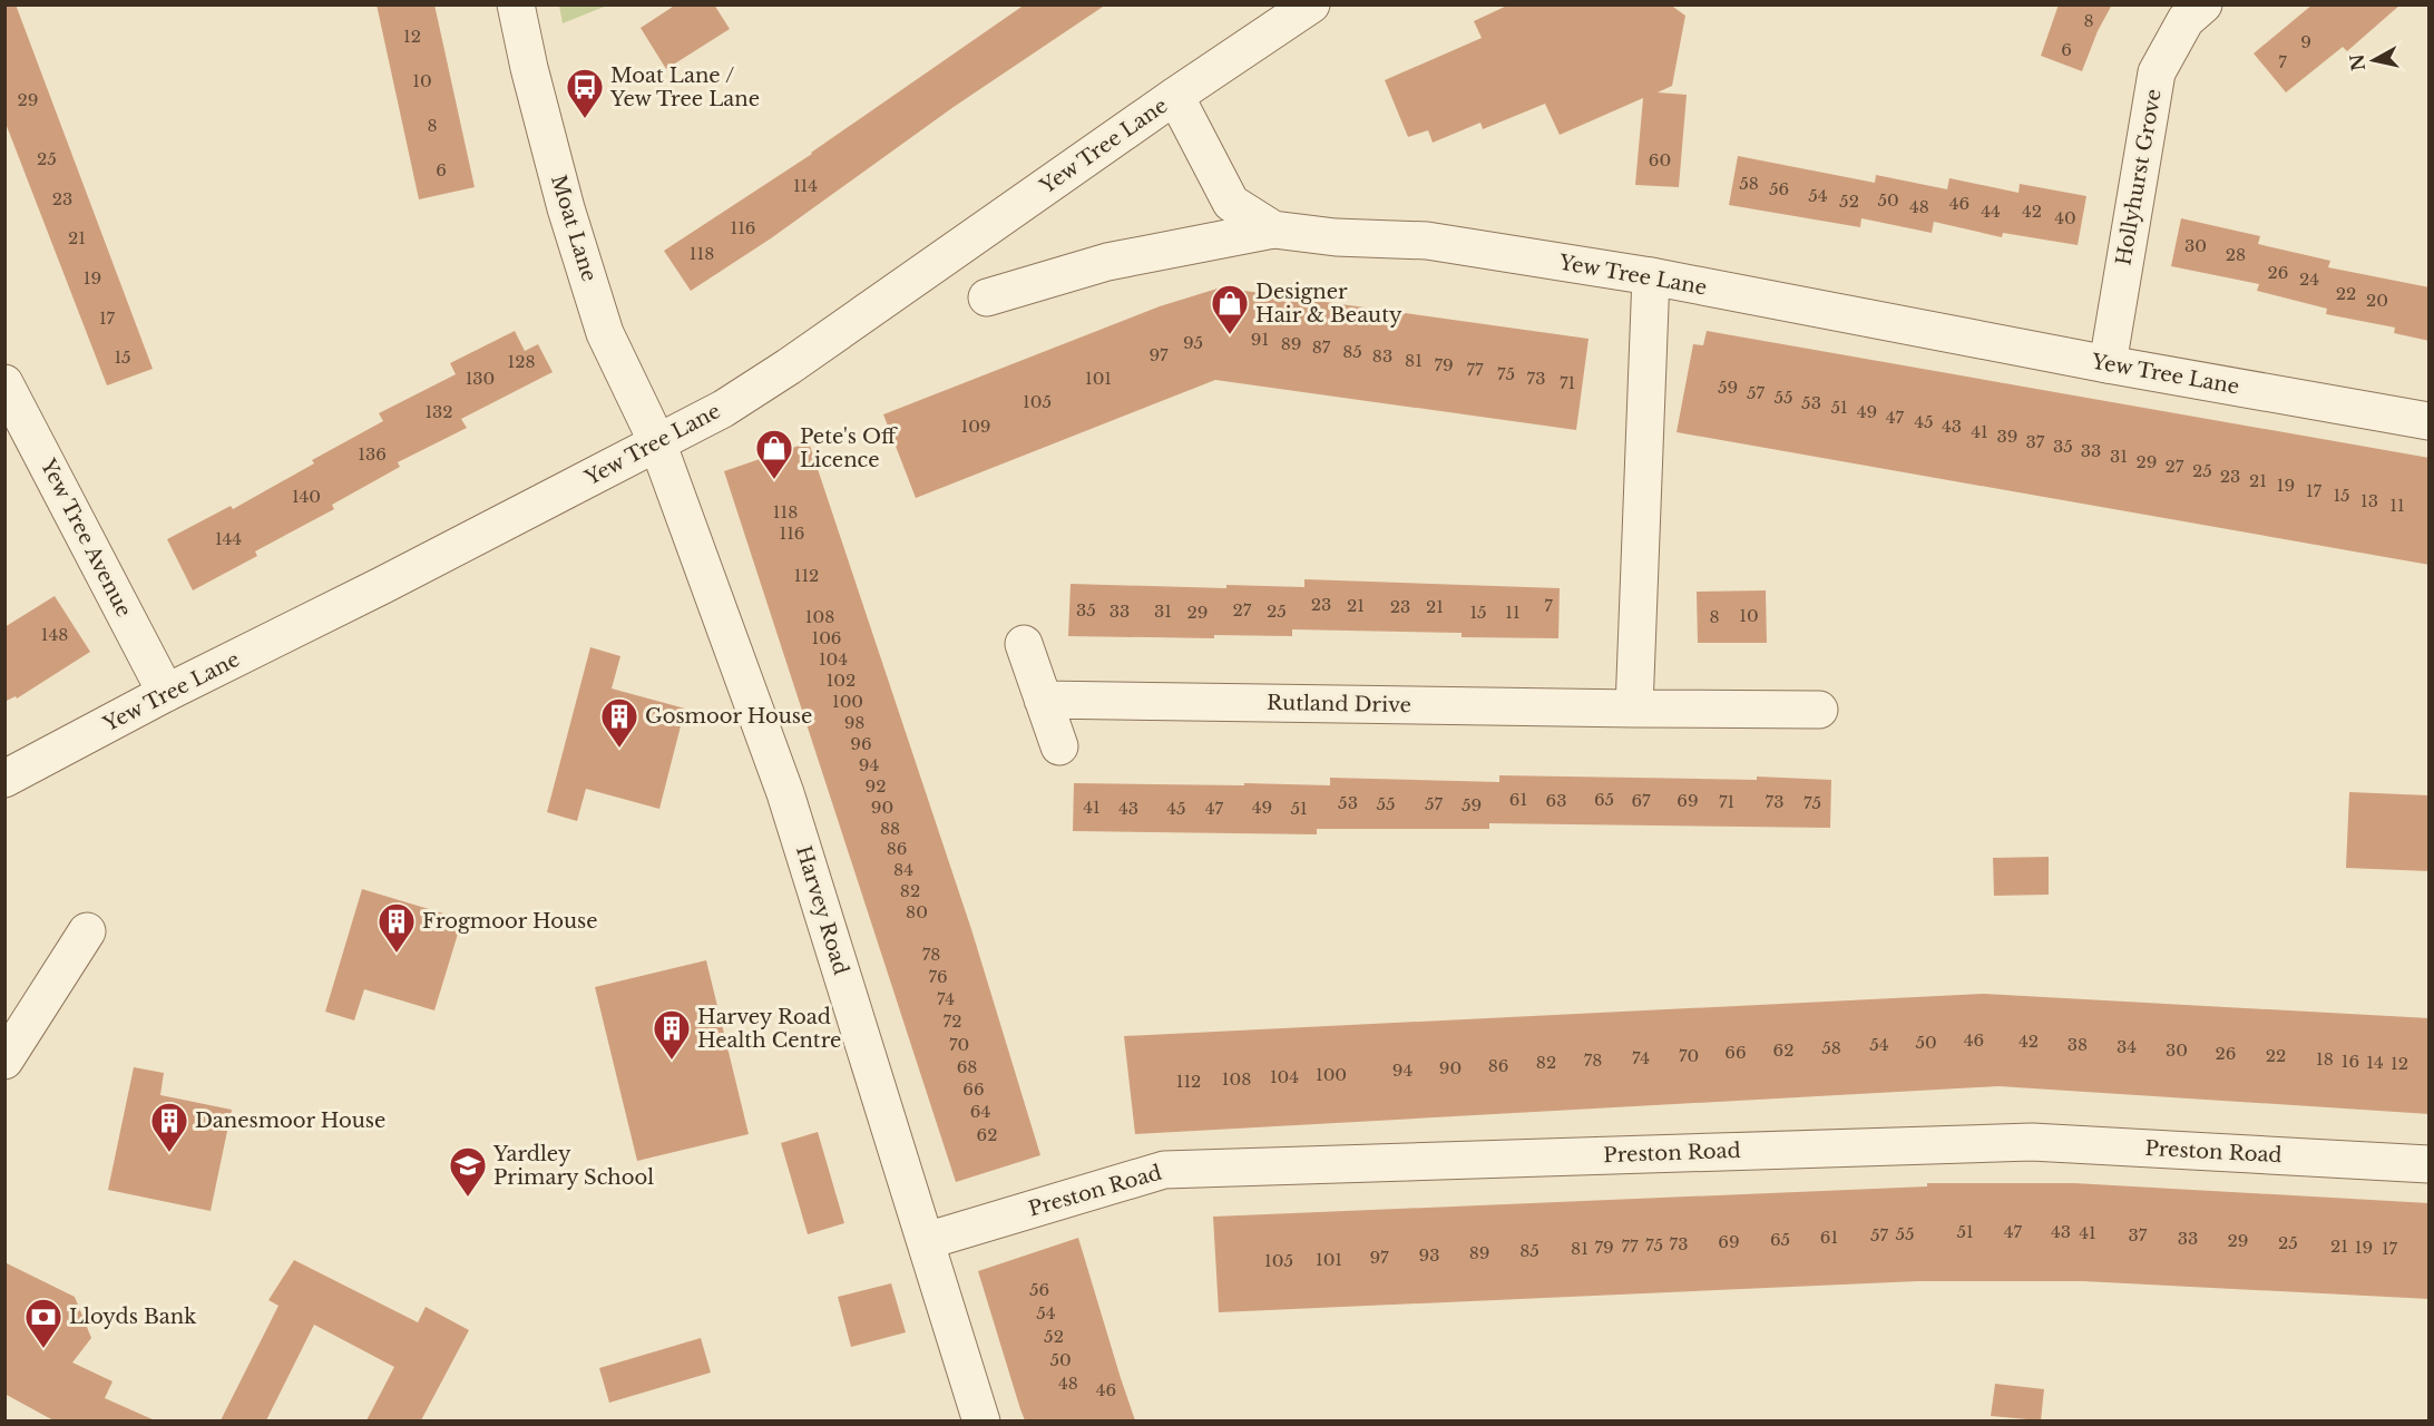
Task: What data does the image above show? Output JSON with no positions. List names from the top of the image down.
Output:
{
  "streets": {
    "street": [
      "Yew Tree Lane",
      "Hollyhurst Grove",
      "Moat Lane",
      "Yew Tree Avenue",
      "Rutland Drive",
      "Harvey Road",
      "Preston Road"
    ]
  },
  "crossings": [
    ["Yew Tree Lane", "Hollyhurst Grove"],
    ["Yew Tree Lane", "Moat Lane"],
    ["Yew Tree Lane", "Yew Tree Avenue"],
    ["Yew Tree Lane", "Harvey Road"],
    ["Moat Lane", "Harvey Road"],
    ["Harvey Road", "Preston Road"]
  ],
  "places": {
    "bus stop": ["Moat Lane / Yew Tree Lane"],
    "shop": ["Designer Hair & Beauty", "Pete's Off Licence"],
    "building": [
      "Gosmoor House",
      "Frogmoor House",
      "Harvey Road Health Centre",
      "Danesmoor House"
    ],
    "school or university": ["Yardley Primary School"],
    "bank": ["Lloyds Bank"]
  },
  "house_numbers": [
    "8",
    "12",
    "9",
    "6",
    "7",
    "10",
    "29",
    "8",
    "25",
    "60",
    "6",
    "58",
    "114",
    "56",
    "54",
    "23",
    "50",
    "52",
    "46",
    "48",
    "44",
    "42",
    "40",
    "116",
    "21",
    "30",
    "118",
    "28",
    "26",
    "19",
    "24",
    "22",
    "20",
    "17",
    "91",
    "95",
    "89",
    "87",
    "85",
    "97",
    "83",
    "15",
    "81",
    "128",
    "79",
    "77",
    "75",
    "130",
    "101",
    "73",
    "71",
    "59",
    "57",
    "55",
    "105",
    "53",
    "51",
    "132",
    "49",
    "47",
    "45",
    "109",
    "43",
    "41",
    "39",
    "37",
    "35",
    "33",
    "136",
    "31",
    "29",
    "27",
    "25",
    "23",
    "21",
    "19",
    "17",
    "15",
    "140",
    "13",
    "11",
    "118",
    "116",
    "144",
    "112",
    "23",
    "21",
    "7",
    "23",
    "21",
    "35",
    "27",
    "33",
    "31",
    "25",
    "29",
    "15",
    "11",
    "10",
    "108",
    "8",
    "148",
    "106",
    "104",
    "102",
    "100",
    "98",
    "96",
    "94",
    "92",
    "61",
    "65",
    "63",
    "67",
    "69",
    "71",
    "73",
    "53",
    "75",
    "55",
    "57",
    "59",
    "90",
    "41",
    "49",
    "43",
    "45",
    "47",
    "51",
    "88",
    "86",
    "84",
    "82",
    "80",
    "78",
    "76",
    "74",
    "72",
    "46",
    "42",
    "50",
    "70",
    "54",
    "38",
    "34",
    "58",
    "62",
    "30",
    "66",
    "26",
    "70",
    "22",
    "74",
    "18",
    "78",
    "16",
    "82",
    "14",
    "12",
    "86",
    "68",
    "90",
    "94",
    "100",
    "104",
    "108",
    "112",
    "66",
    "64",
    "62",
    "51",
    "47",
    "43",
    "41",
    "55",
    "57",
    "37",
    "61",
    "33",
    "65",
    "29",
    "69",
    "25",
    "73",
    "75",
    "77",
    "21",
    "79",
    "19",
    "81",
    "17",
    "85",
    "89",
    "93",
    "97",
    "101",
    "105",
    "56",
    "54",
    "52",
    "50",
    "48",
    "46"
  ],
  "north": "left"
}
